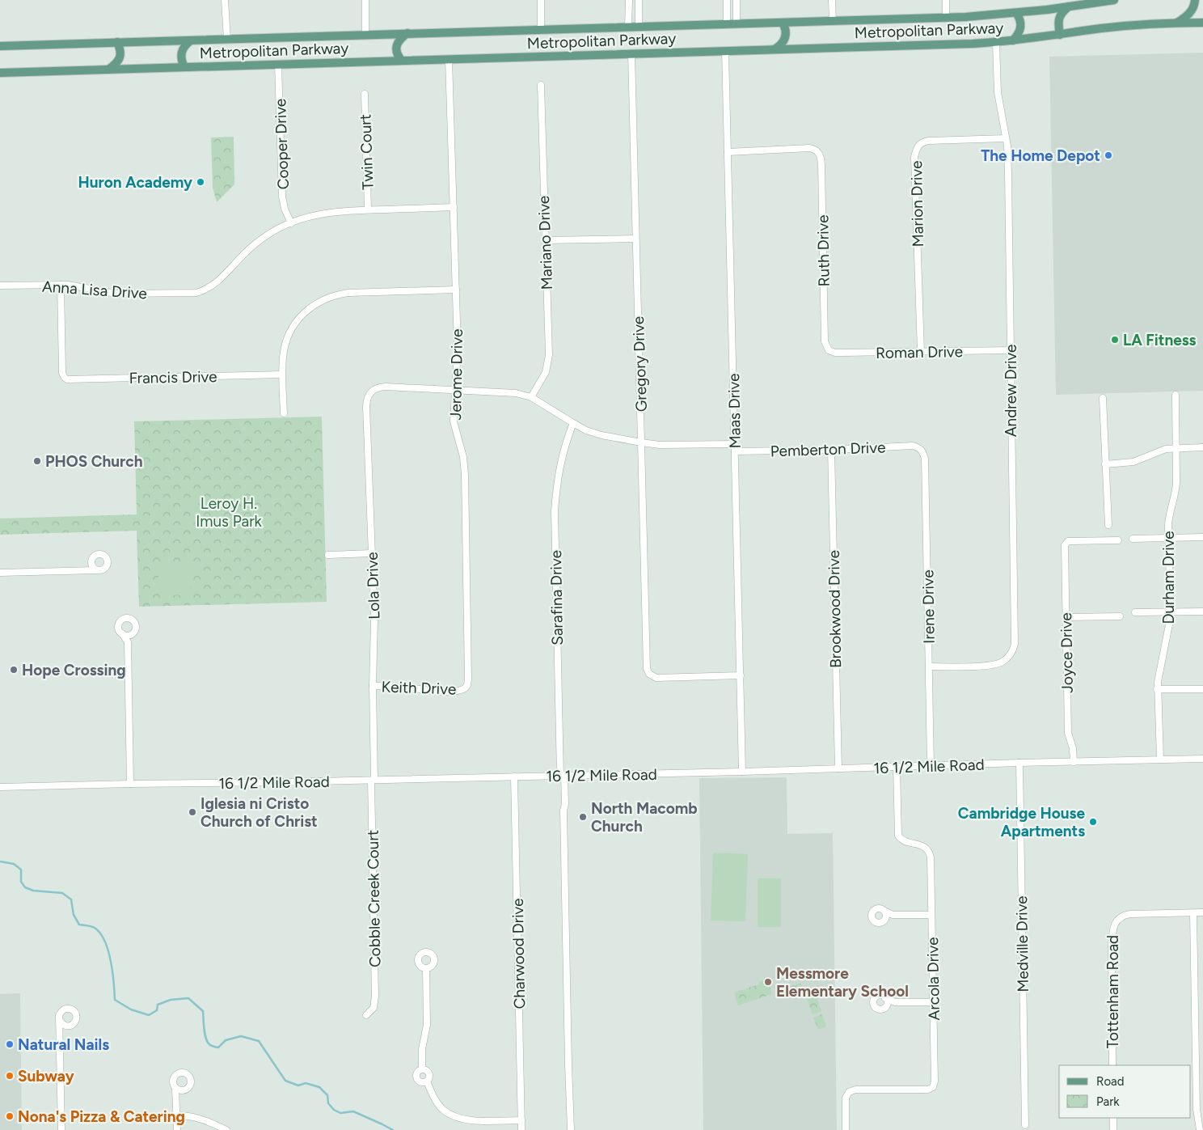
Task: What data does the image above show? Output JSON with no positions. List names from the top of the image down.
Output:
{
  "streets": {
    "main road": ["Metropolitan Parkway"],
    "street": [
      "Cooper Drive",
      "Twin Court",
      "Marion Drive",
      "Mariano Drive",
      "Ruth Drive",
      "Anna Lisa Drive",
      "Roman Drive",
      "Gregory Drive",
      "Jerome Drive",
      "Francis Drive",
      "Andrew Drive",
      "Maas Drive",
      "Pemberton Drive",
      "Durham Drive",
      "Lola Drive",
      "Sarafina Drive",
      "Irene Drive",
      "Brookwood Drive",
      "Joyce Drive",
      "Keith Drive",
      "16 1/2 Mile Road",
      "Cobble Creek Court",
      "Medville Drive",
      "Charwood Drive",
      "Arcola Drive",
      "Tottenham Road"
    ]
  },
  "crossings": [
    ["Metropolitan Parkway", "Cooper Drive"],
    ["Metropolitan Parkway", "Gregory Drive"],
    ["Metropolitan Parkway", "Jerome Drive"],
    ["Metropolitan Parkway", "Andrew Drive"],
    ["Metropolitan Parkway", "Maas Drive"],
    ["Cooper Drive", "Anna Lisa Drive"],
    ["Twin Court", "Anna Lisa Drive"],
    ["Marion Drive", "Roman Drive"],
    ["Marion Drive", "Andrew Drive"],
    ["Mariano Drive", "Pemberton Drive"],
    ["Ruth Drive", "Roman Drive"],
    ["Ruth Drive", "Maas Drive"],
    ["Anna Lisa Drive", "Jerome Drive"],
    ["Anna Lisa Drive", "Francis Drive"],
    ["Roman Drive", "Andrew Drive"],
    ["Gregory Drive", "Maas Drive"],
    ["Gregory Drive", "Pemberton Drive"],
    ["Jerome Drive", "Pemberton Drive"],
    ["Jerome Drive", "Keith Drive"],
    ["Andrew Drive", "Irene Drive"],
    ["Maas Drive", "Pemberton Drive"],
    ["Maas Drive", "16 1/2 Mile Road"],
    ["Pemberton Drive", "Lola Drive"],
    ["Pemberton Drive", "Sarafina Drive"],
    ["Pemberton Drive", "Irene Drive"],
    ["Pemberton Drive", "Brookwood Drive"],
    ["Durham Drive", "16 1/2 Mile Road"],
    ["Lola Drive", "Keith Drive"],
    ["Lola Drive", "16 1/2 Mile Road"],
    ["Lola Drive", "Cobble Creek Court"],
    ["Sarafina Drive", "16 1/2 Mile Road"],
    ["Irene Drive", "16 1/2 Mile Road"],
    ["Brookwood Drive", "16 1/2 Mile Road"],
    ["Joyce Drive", "16 1/2 Mile Road"],
    ["16 1/2 Mile Road", "Cobble Creek Court"],
    ["16 1/2 Mile Road", "Medville Drive"],
    ["16 1/2 Mile Road", "Charwood Drive"],
    ["16 1/2 Mile Road", "Arcola Drive"]
  ],
  "parks": ["Leroy H. Imus Park"],
  "places": [
    "The Home Depot",
    "Huron Academy",
    "LA Fitness",
    "PHOS Church",
    "Hope Crossing",
    "Iglesia ni Cristo Church of Christ",
    "North Macomb Church",
    "Cambridge House Apartments",
    "Messmore Elementary School",
    "Natural Nails",
    "Subway",
    "Nona's Pizza & Catering"
  ],
  "legend": ["Road", "Park"]
}
